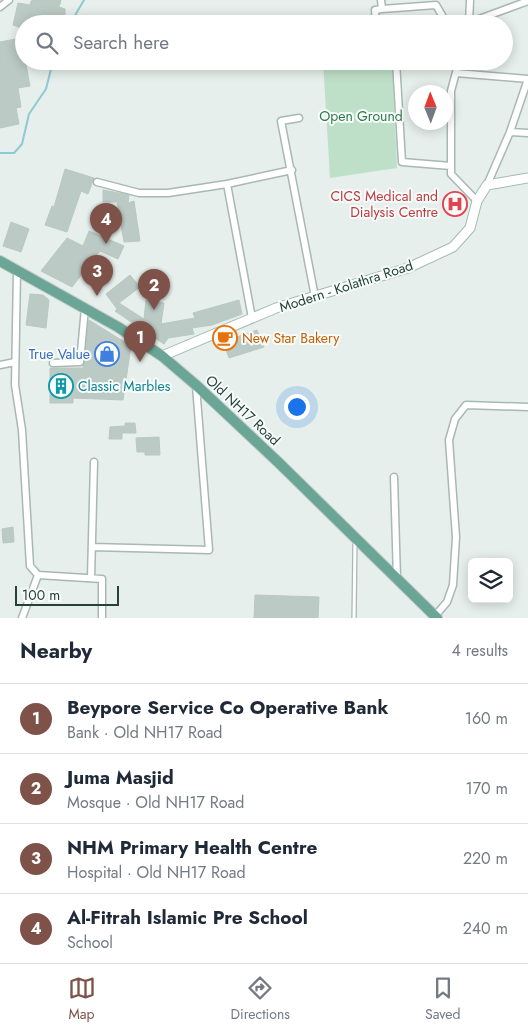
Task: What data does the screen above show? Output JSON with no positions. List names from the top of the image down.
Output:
{
  "streets": {
    "main road": ["Modern - Kolathra Road", "Old NH17 Road"]
  },
  "crossings": [
    ["Modern - Kolathra Road", "Old NH17 Road"]
  ],
  "parks": ["Open Ground"],
  "places": {
    "hospital": ["CICS Medical and Dialysis Centre"],
    "cafe": ["New Star Bakery"],
    "shop": ["True Value"],
    "building": ["Classic Marbles"]
  },
  "scale_bar": "100 m",
  "north": "top",
  "page": {
    "search": "Search here",
    "pins": [
      "4",
      "3",
      "2",
      "1"
    ],
    "scale": "100 m",
    "heading": ["Nearby", "4 results"],
    "list": [
      {
        "mark": "1",
        "name": "Beypore Service Co Operative Bank",
        "note": "Bank · Old NH17 Road",
        "value": "160 m"
      },
      {
        "mark": "2",
        "name": "Juma Masjid",
        "note": "Mosque · Old NH17 Road",
        "value": "170 m"
      },
      {
        "mark": "3",
        "name": "NHM Primary Health Centre",
        "note": "Hospital · Old NH17 Road",
        "value": "220 m"
      },
      {
        "mark": "4",
        "name": "Al-Fitrah Islamic Pre School",
        "note": "School",
        "value": "240 m"
      }
    ],
    "nav": ["Map", "Directions", "Saved"]
  }
}
